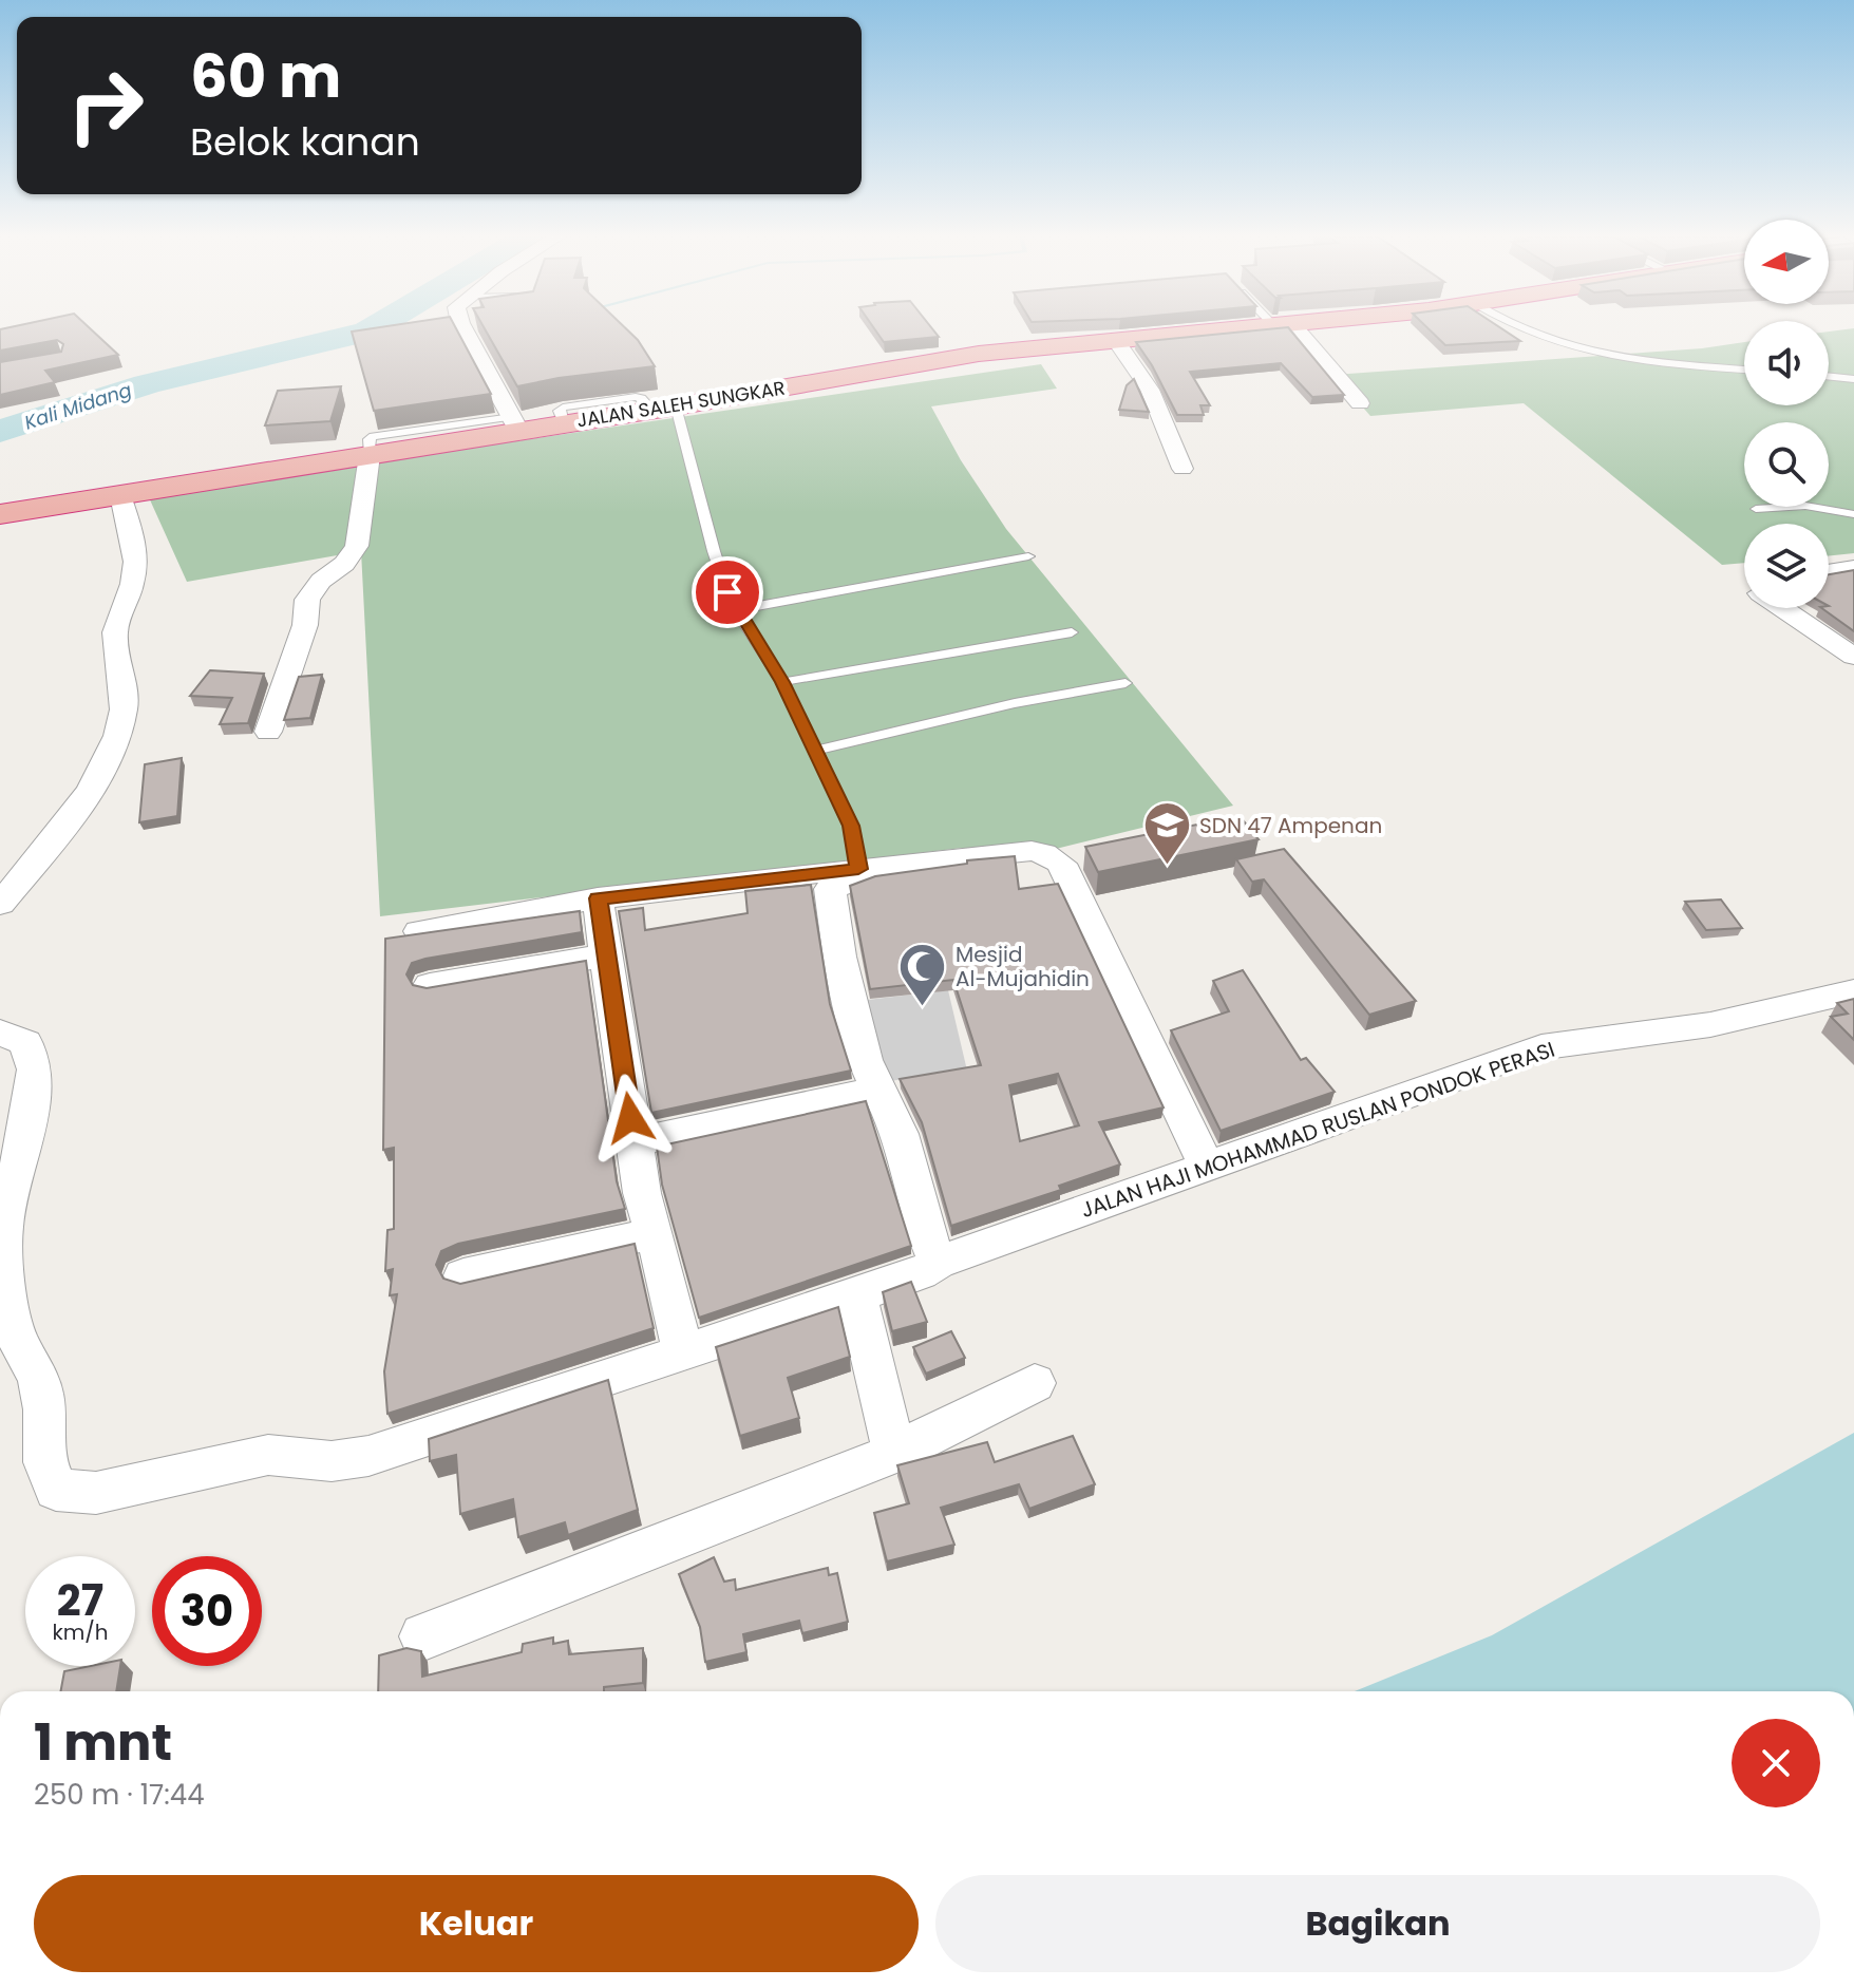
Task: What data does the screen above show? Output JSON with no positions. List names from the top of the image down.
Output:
{
  "streets": {
    "highway": ["JALAN SALEH SUNGKAR"],
    "street": ["JALAN HAJI MOHAMMAD RUSLAN PONDOK PERASI"]
  },
  "water": ["Kali Midang"],
  "places": {
    "school or university": ["SDN 47 Ampenan"],
    "mosque": ["Mesjid Al-Mujahidin"]
  },
  "north": "left",
  "page": {
    "turn": ["60 m", "Belok kanan"],
    "speed": "27 km/h",
    "limit": "30",
    "heading": ["1 mnt", "250 m · 17:44"],
    "buttons": ["Keluar", "Bagikan"]
  }
}
